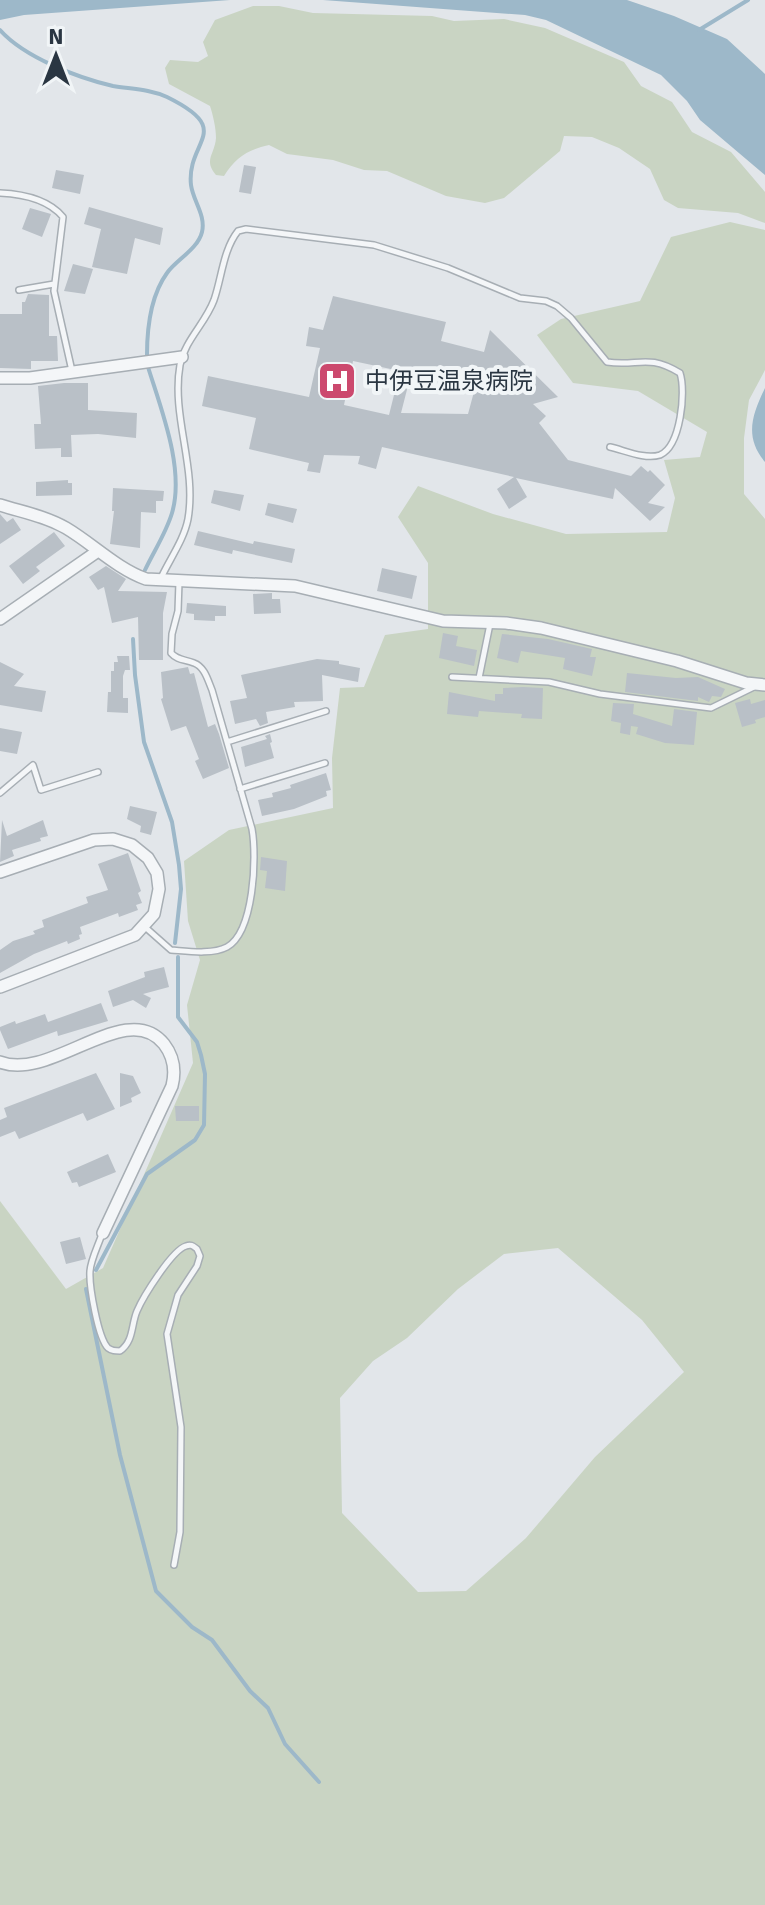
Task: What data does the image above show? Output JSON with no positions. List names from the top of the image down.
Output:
{
  "places": {
    "hospital": ["中伊豆温泉病院"]
  },
  "north": "top"
}
